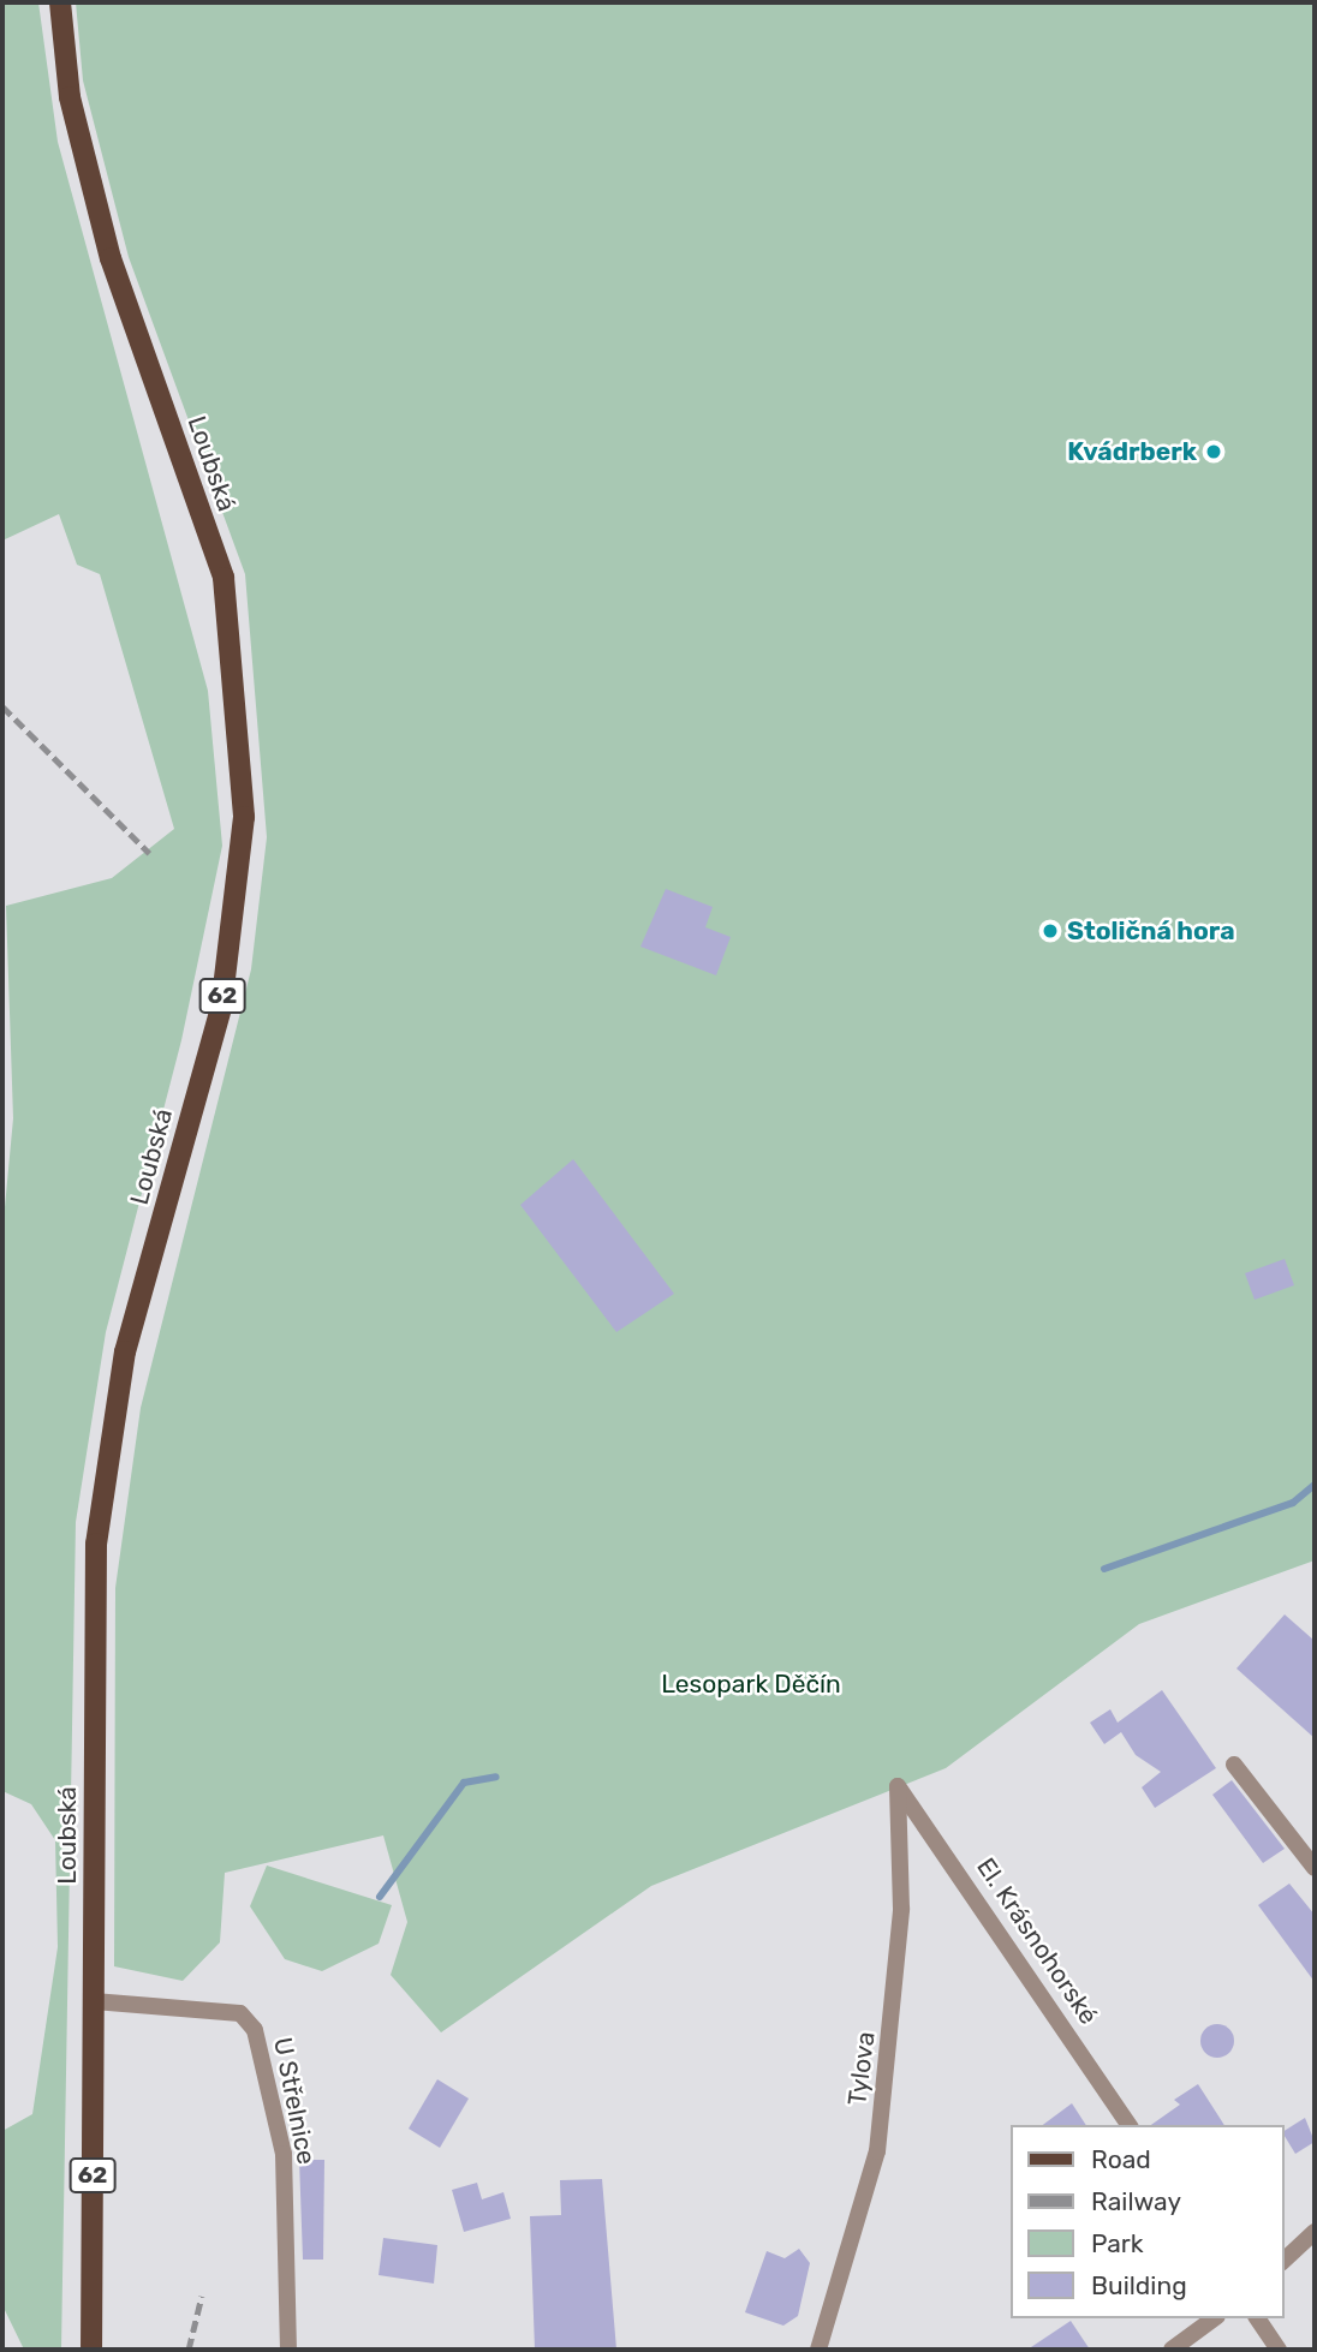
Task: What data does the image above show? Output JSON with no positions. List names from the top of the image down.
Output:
{
  "streets": {
    "main road": ["Loubská", "62"],
    "street": ["El. Krásnohorské", "Tylova", "U Střelnice"]
  },
  "crossings": [
    ["Loubská", "U Střelnice"],
    ["El. Krásnohorské", "Tylova"]
  ],
  "parks": ["Lesopark Děčín"],
  "places": ["Kvádrberk", "Stoličná hora"],
  "legend": [
    "Road",
    "Railway",
    "Park",
    "Building"
  ]
}
